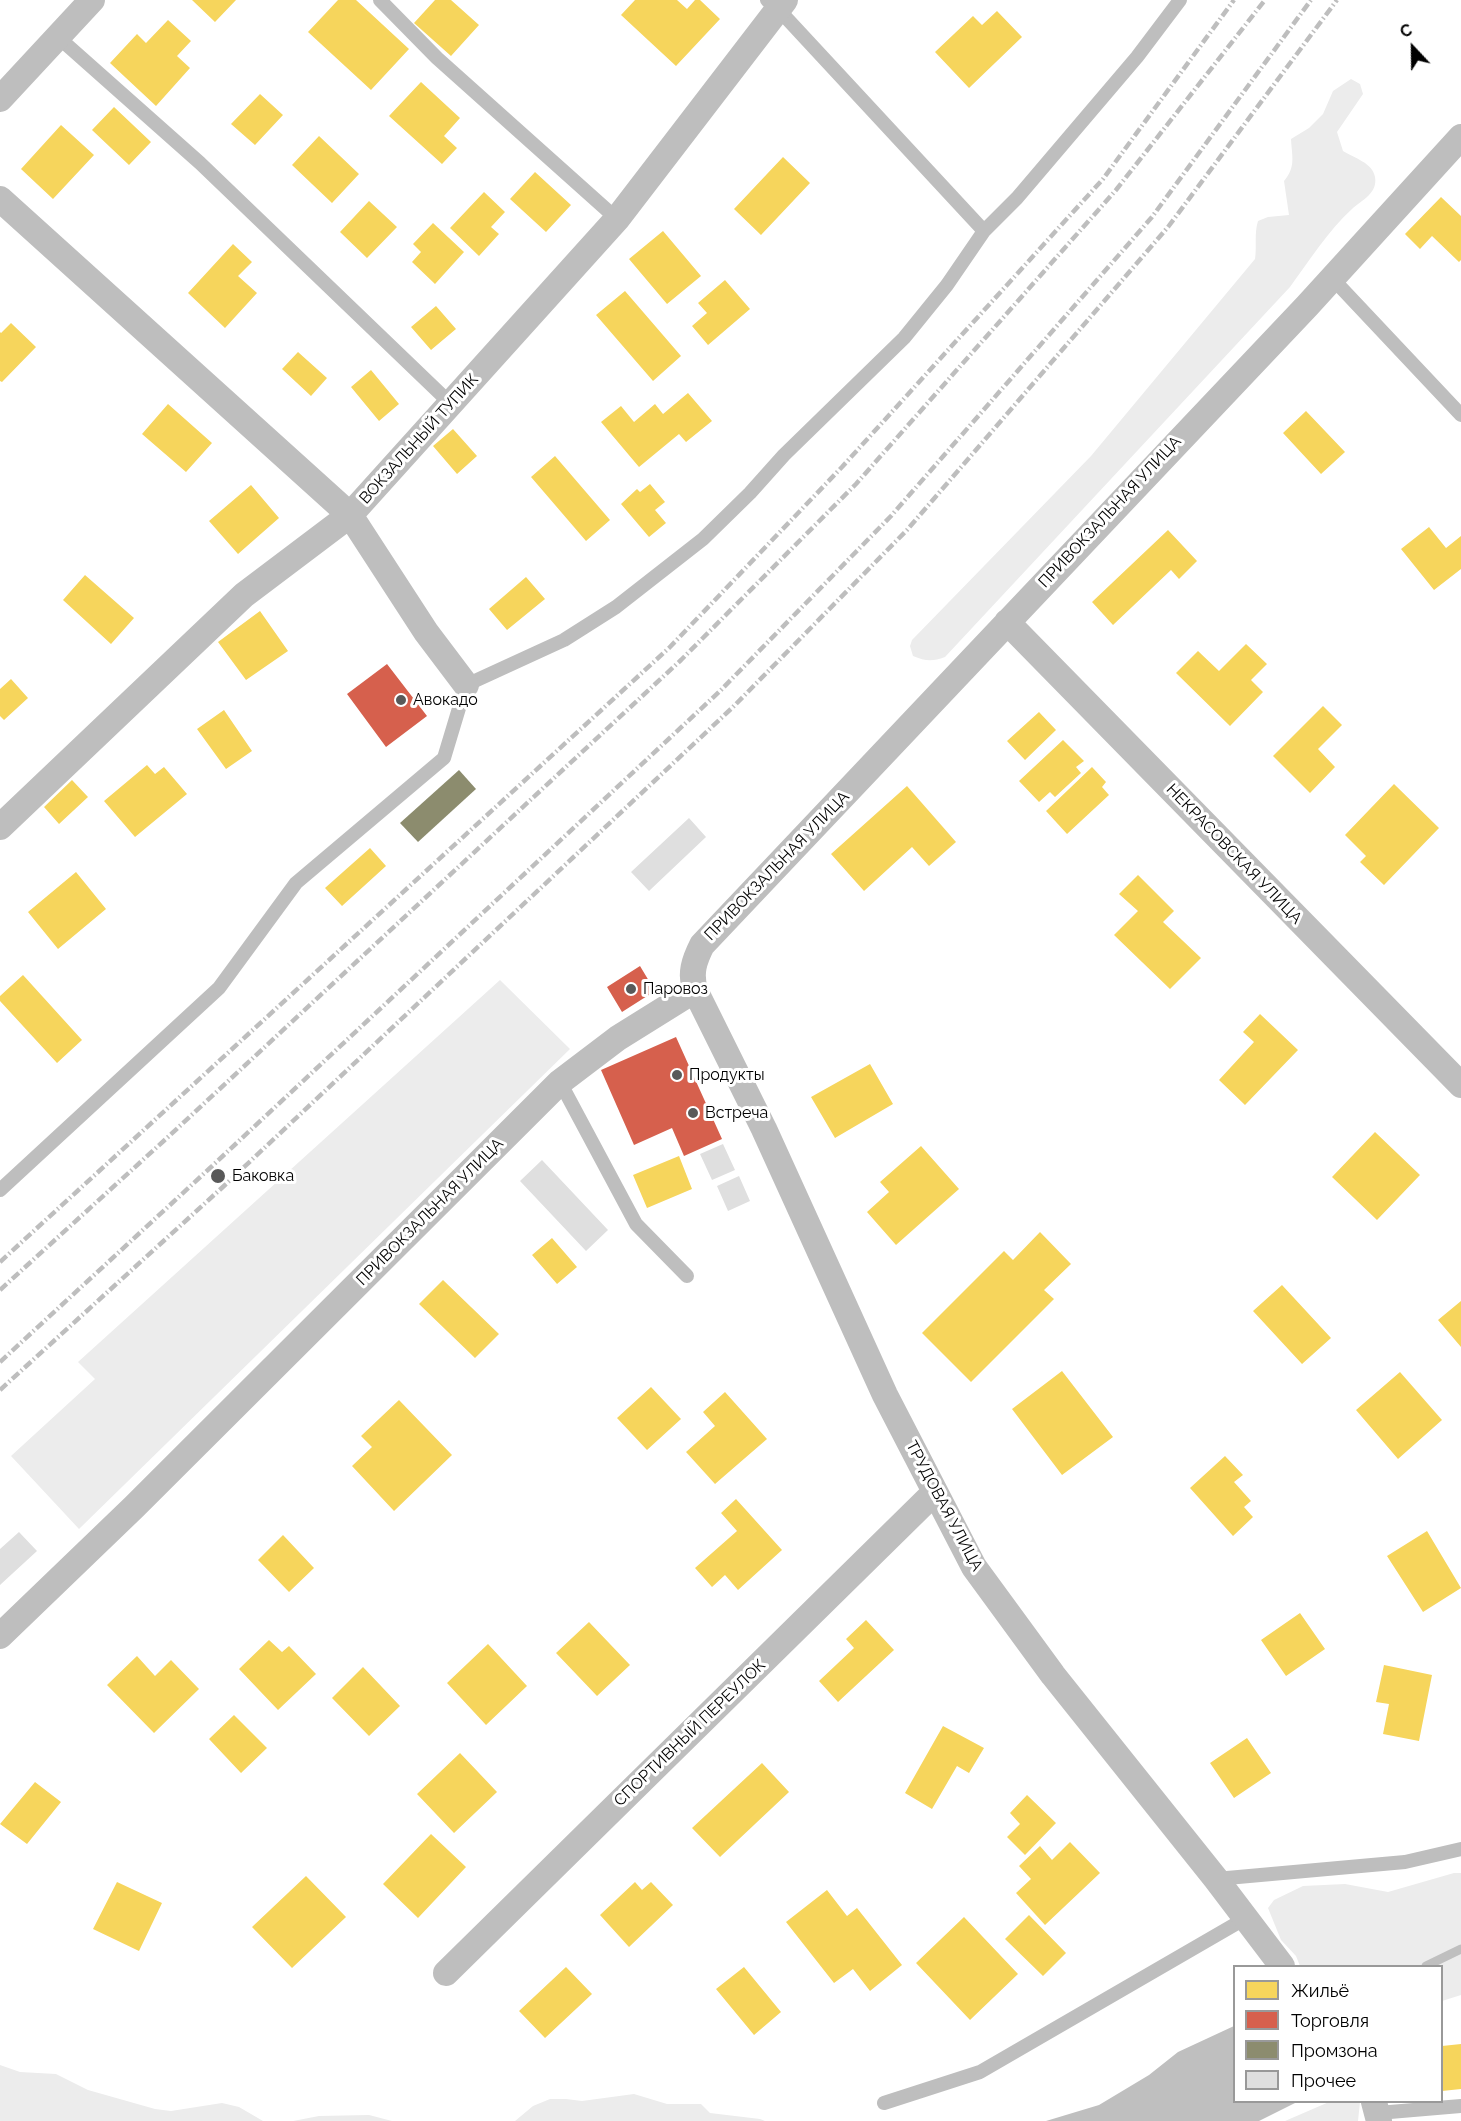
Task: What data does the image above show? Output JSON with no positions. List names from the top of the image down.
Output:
{
  "streets": {
    "street": [
      "ВОКЗАЛЬНЫЙ ТУПИК",
      "ПРИВОКЗАЛЬНАЯ УЛИЦА",
      "НЕКРАСОВСКАЯ УЛИЦА",
      "ТРУДОВАЯ УЛИЦА",
      "СПОРТИВНЫЙ ПЕРЕУЛОК"
    ]
  },
  "crossings": [
    ["ПРИВОКЗАЛЬНАЯ УЛИЦА", "НЕКРАСОВСКАЯ УЛИЦА"],
    ["ПРИВОКЗАЛЬНАЯ УЛИЦА", "ТРУДОВАЯ УЛИЦА"],
    ["ТРУДОВАЯ УЛИЦА", "СПОРТИВНЫЙ ПЕРЕУЛОК"]
  ],
  "places": [
    "Авокадо",
    "Паровоз",
    "Продукты",
    "Встреча",
    "Баковка"
  ],
  "legend": [
    "Жильё",
    "Торговля",
    "Промзона",
    "Прочее"
  ],
  "north": "top"
}
